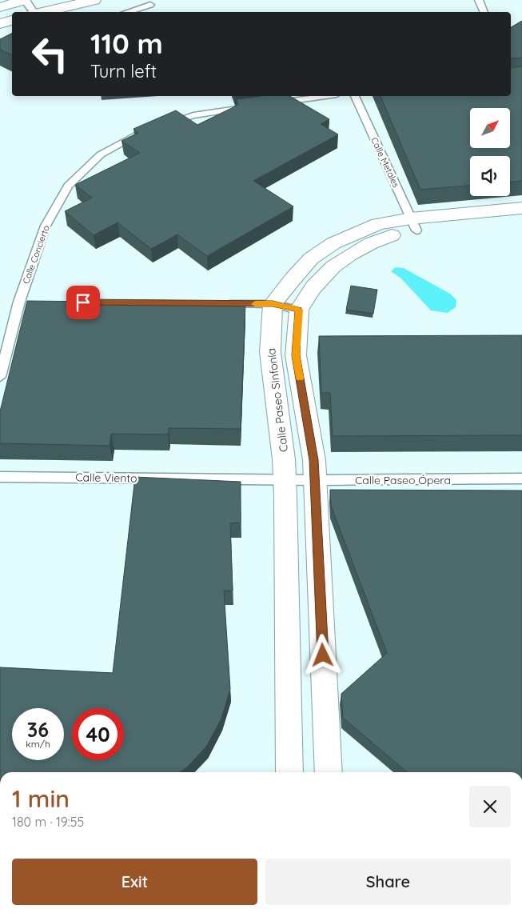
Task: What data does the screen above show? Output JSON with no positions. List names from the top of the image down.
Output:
{
  "streets": {
    "street": ["Calle Paseo Sinfonía"],
    "lane": [
      "Calle Metales",
      "Calle Concierto",
      "Calle Viento",
      "Calle Paseo Ópera"
    ]
  },
  "crossings": [
    ["Calle Paseo Sinfonía", "Calle Viento"],
    ["Calle Paseo Sinfonía", "Calle Paseo Ópera"],
    ["Calle Viento", "Calle Paseo Ópera"]
  ],
  "north": "top right",
  "page": {
    "turn": ["110 m", "Turn left"],
    "speed": "36 km/h",
    "limit": "40",
    "heading": ["1 min", "180 m · 19:55"],
    "buttons": ["Exit", "Share"]
  }
}
